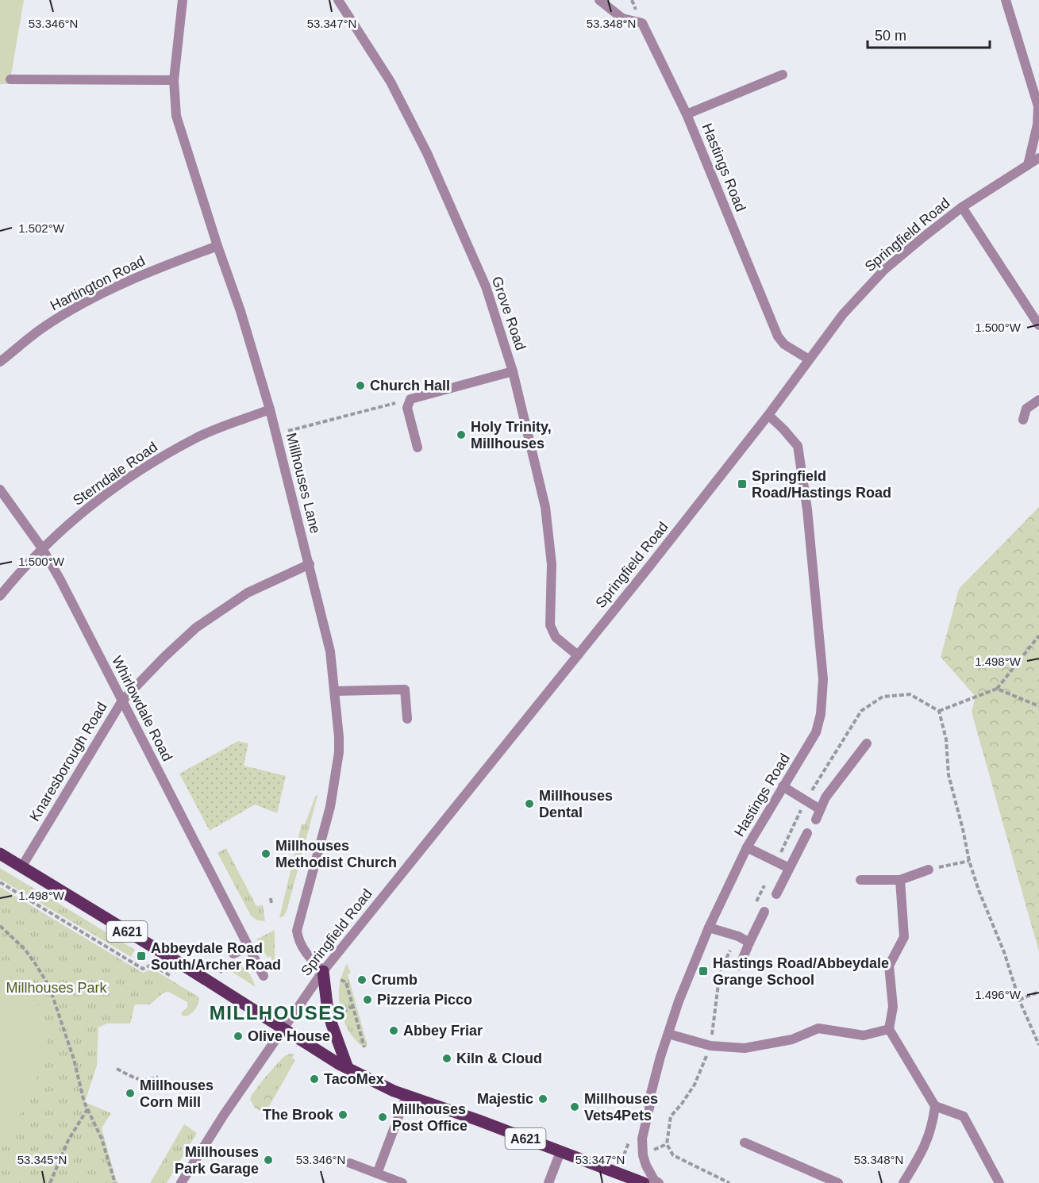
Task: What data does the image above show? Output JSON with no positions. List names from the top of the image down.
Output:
{
  "streets": {
    "main road": ["A621"],
    "street": [
      "Hastings Road",
      "Springfield Road",
      "Hartington Road",
      "Grove Road",
      "Sterndale Road",
      "Millhouses Lane",
      "Whirlowdale Road",
      "Knaresborough Road"
    ]
  },
  "crossings": [
    ["Hastings Road", "Springfield Road"],
    ["Springfield Road", "Grove Road"],
    ["Springfield Road", "Millhouses Lane"],
    ["Springfield Road", "A621"],
    ["Hartington Road", "Millhouses Lane"],
    ["Sterndale Road", "Millhouses Lane"],
    ["Sterndale Road", "Whirlowdale Road"],
    ["Millhouses Lane", "Knaresborough Road"],
    ["Whirlowdale Road", "Knaresborough Road"],
    ["Knaresborough Road", "A621"]
  ],
  "districts": ["MILLHOUSES"],
  "parks": ["Millhouses Park"],
  "places": {
    "other": [
      "Church Hall",
      "Holy Trinity, Millhouses",
      "Millhouses Dental",
      "Millhouses Methodist Church",
      "Crumb",
      "Pizzeria Picco",
      "Abbey Friar",
      "Olive House",
      "Kiln & Cloud",
      "TacoMex",
      "Millhouses Corn Mill",
      "Majestic",
      "Millhouses Vets4Pets",
      "The Brook",
      "Millhouses Post Office",
      "Millhouses Park Garage"
    ],
    "transit": ["Springfield Road/Hastings Road", "Abbeydale Road South/Archer Road", "Hastings Road/Abbeydale Grange School"]
  },
  "scale_bar": "50 m",
  "coordinates": [
    "53.346°N",
    "53.347°N",
    "53.348°N",
    "1.502°W",
    "1.500°W",
    "1.498°W",
    "1.496°W",
    "53.345°N"
  ]
}
